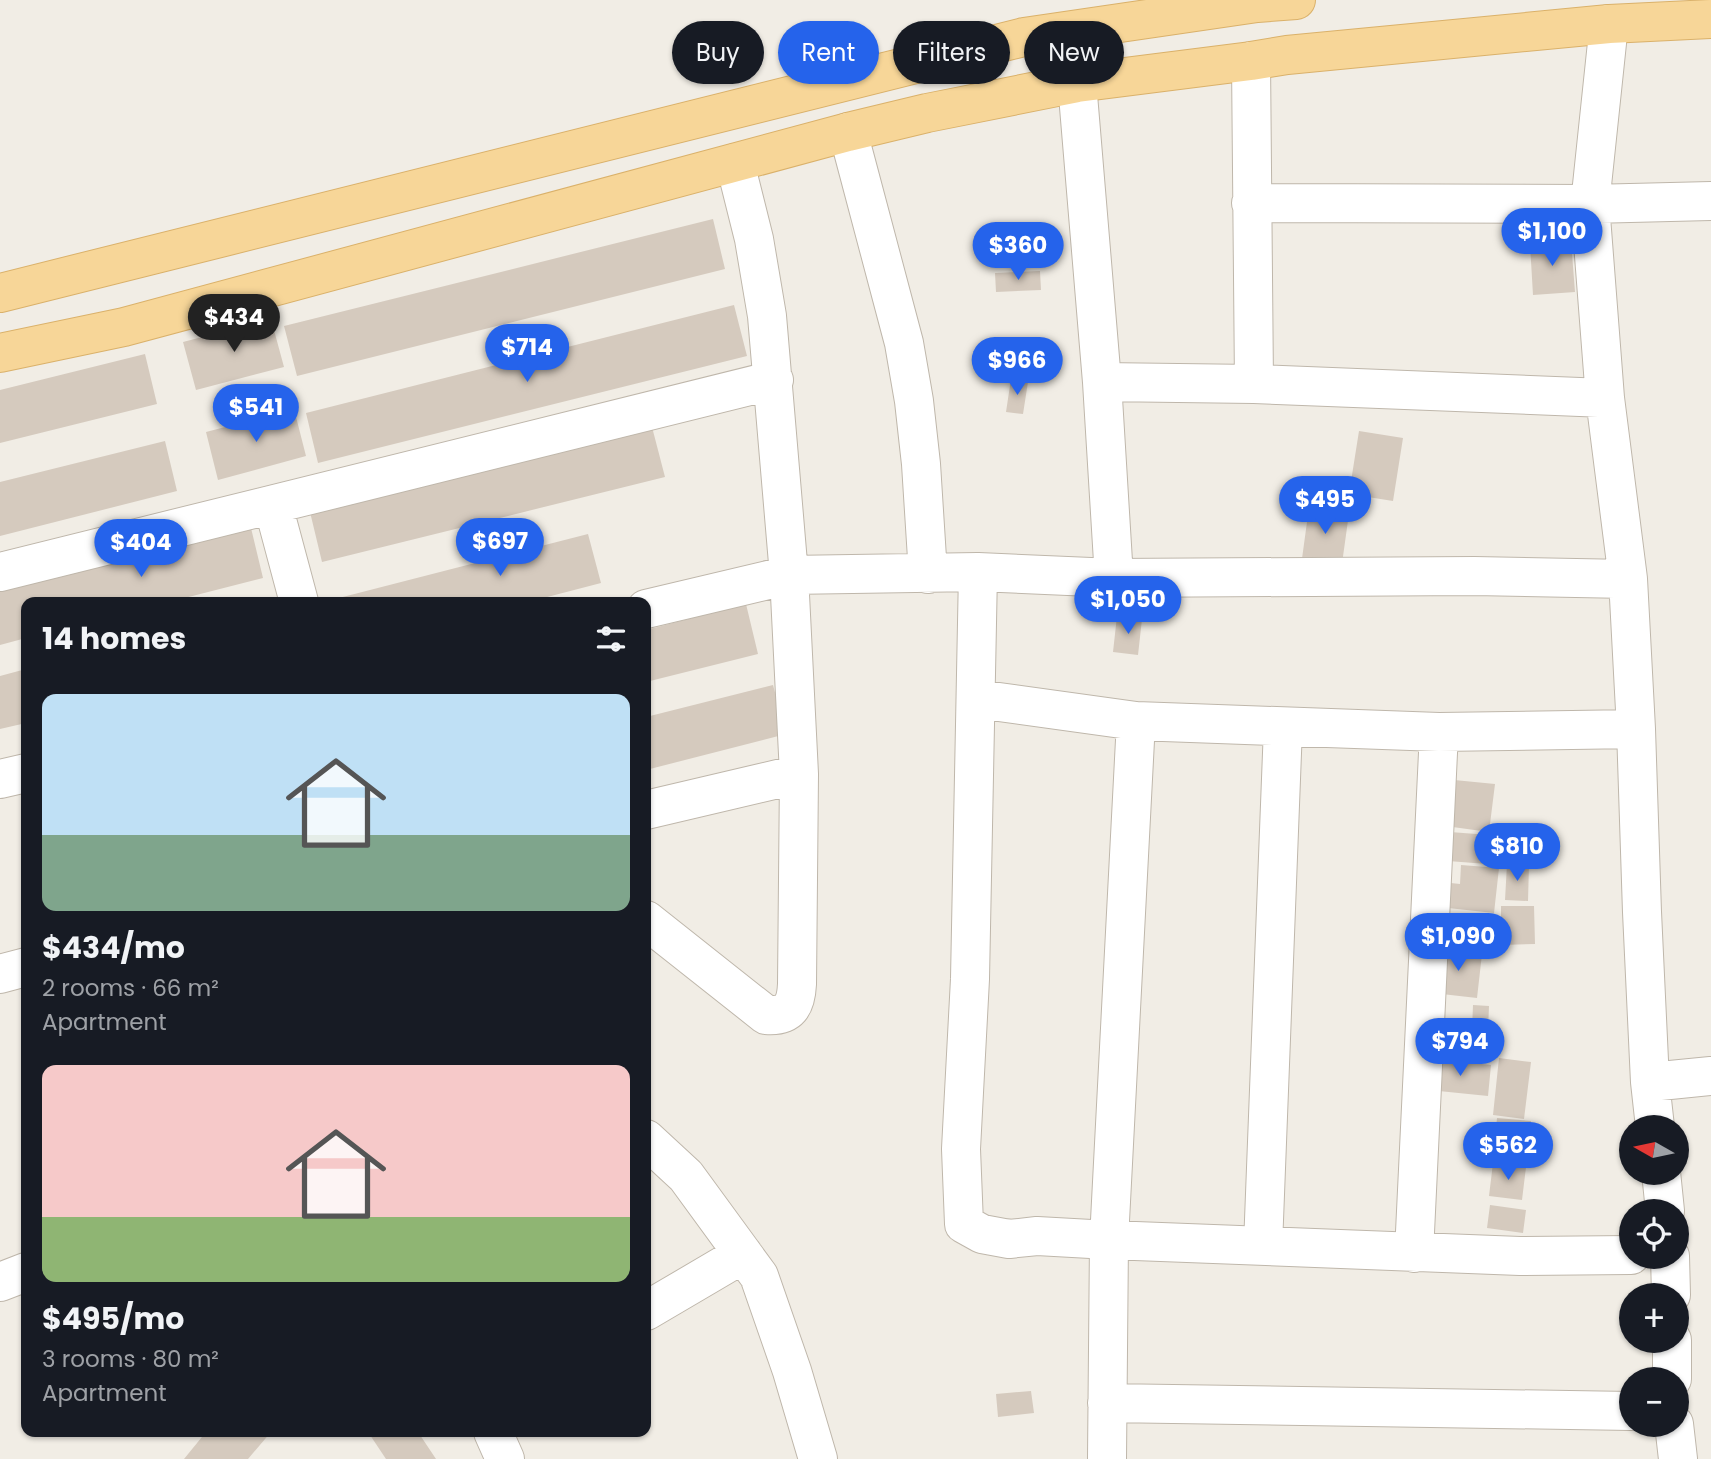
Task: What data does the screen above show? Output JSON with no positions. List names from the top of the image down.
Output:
{
  "north": "left",
  "page": {
    "chip": [
      "Buy",
      "Rent",
      "Filters",
      "New"
    ],
    "price": [
      "$1,100",
      "$360",
      "$434",
      "$714",
      "$966",
      "$541",
      "$495",
      "$697",
      "$404",
      "$1,050",
      "$810",
      "$1,090",
      "$794",
      "$562"
    ],
    "heading": "14 homes",
    "list": [
      {
        "name": "$434/mo",
        "note": "2 rooms · 66 m² · Apartment"
      },
      {
        "name": "$495/mo",
        "note": "3 rooms · 80 m² · Apartment"
      }
    ],
    "map_buttons": ["+", "−"]
  }
}
